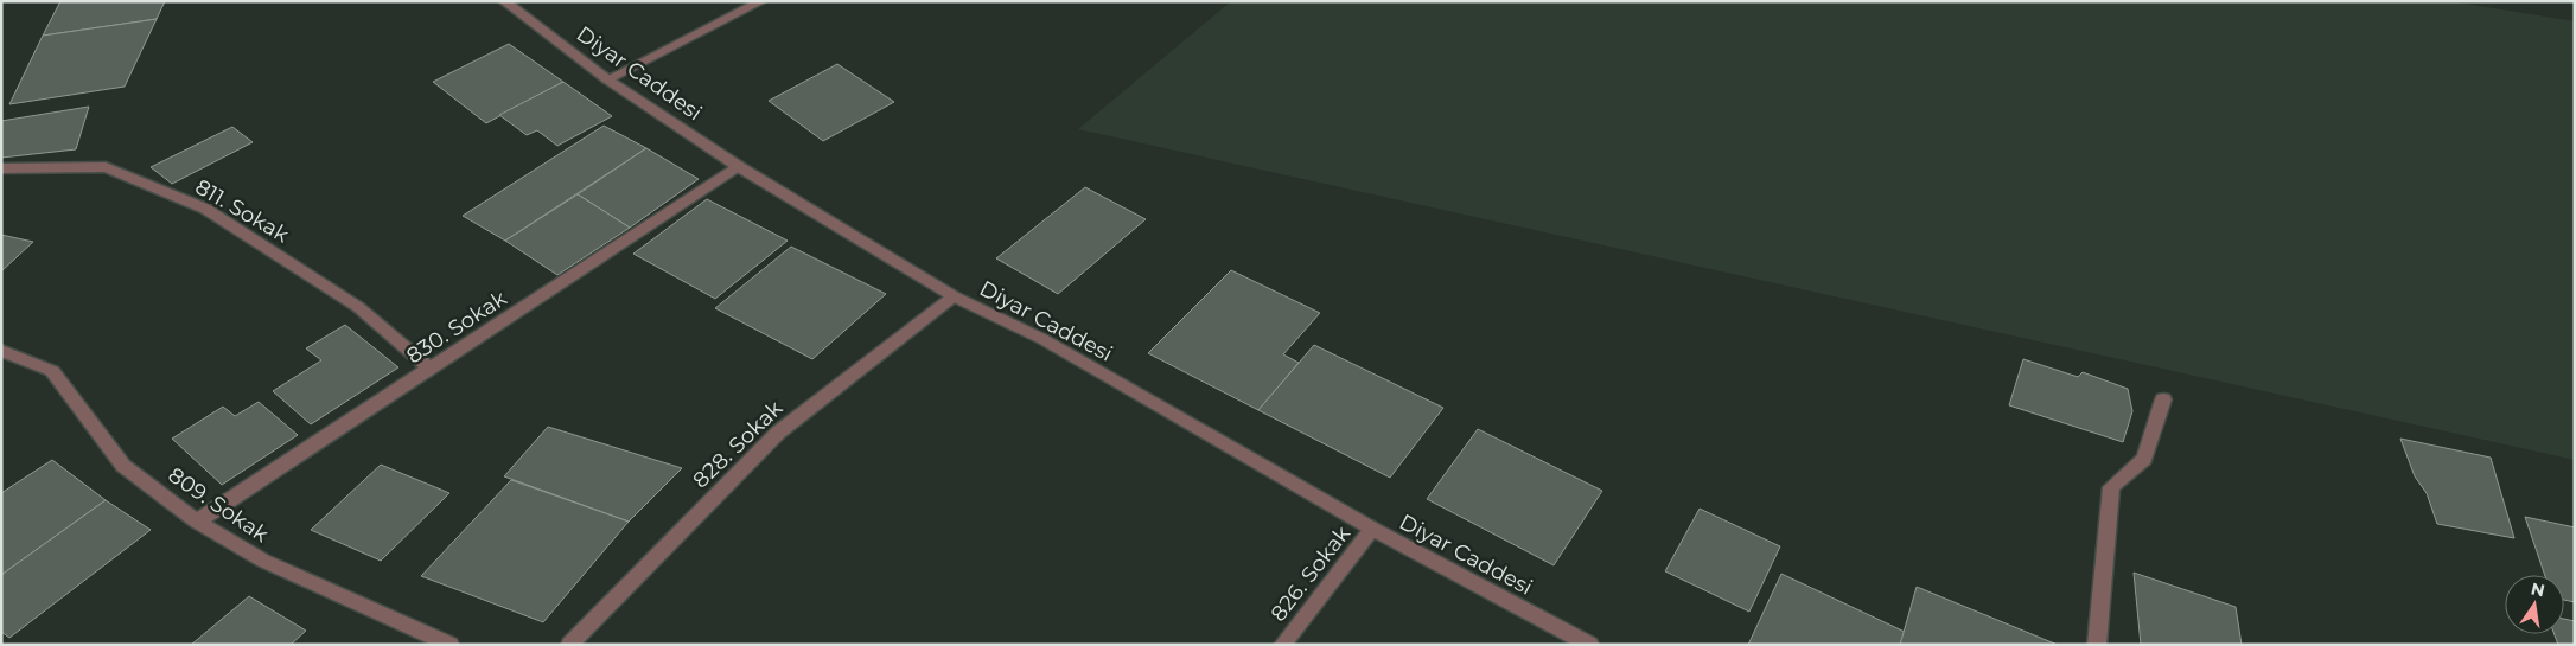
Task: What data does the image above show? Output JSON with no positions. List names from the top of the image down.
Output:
{
  "streets": {
    "street": [
      "Diyar Caddesi",
      "811. Sokak",
      "830. Sokak",
      "828. Sokak",
      "809. Sokak",
      "826. Sokak"
    ]
  },
  "crossings": [
    ["Diyar Caddesi", "830. Sokak"],
    ["Diyar Caddesi", "828. Sokak"],
    ["Diyar Caddesi", "826. Sokak"],
    ["811. Sokak", "830. Sokak"],
    ["830. Sokak", "809. Sokak"]
  ],
  "north": "top"
}
